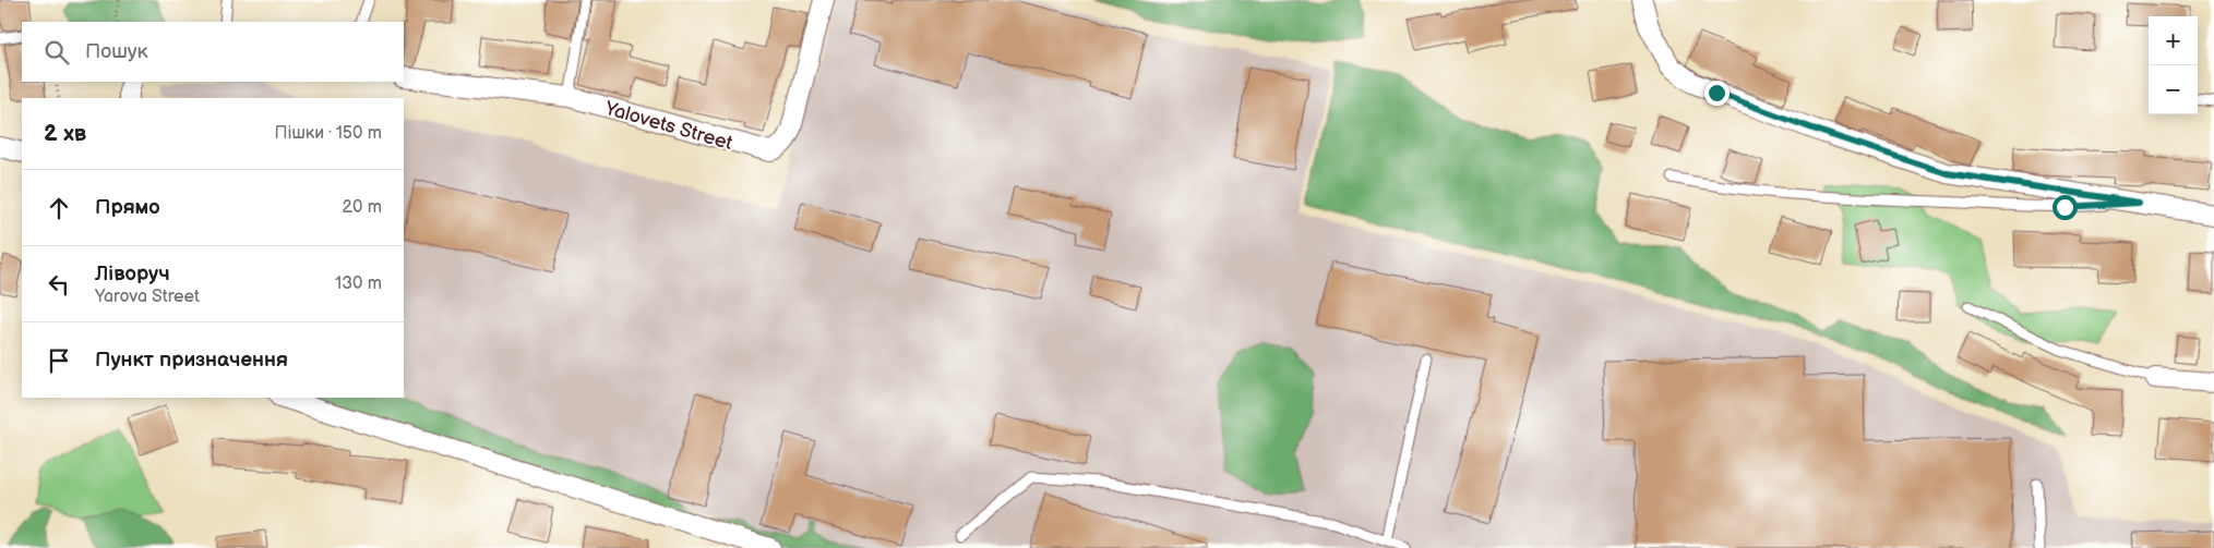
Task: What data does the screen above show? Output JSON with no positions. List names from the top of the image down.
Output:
{
  "streets": {
    "street": ["Yalovets Street"]
  },
  "page": {
    "map_buttons": ["+", "−"],
    "search": "Пошук",
    "heading": ["2 хв", "Пішки · 150 m"],
    "list": [
      ["Прямо", "20 m"],
      ["Ліворуч", "Yarova Street", "130 m"],
      "Пункт призначення"
    ]
  }
}
